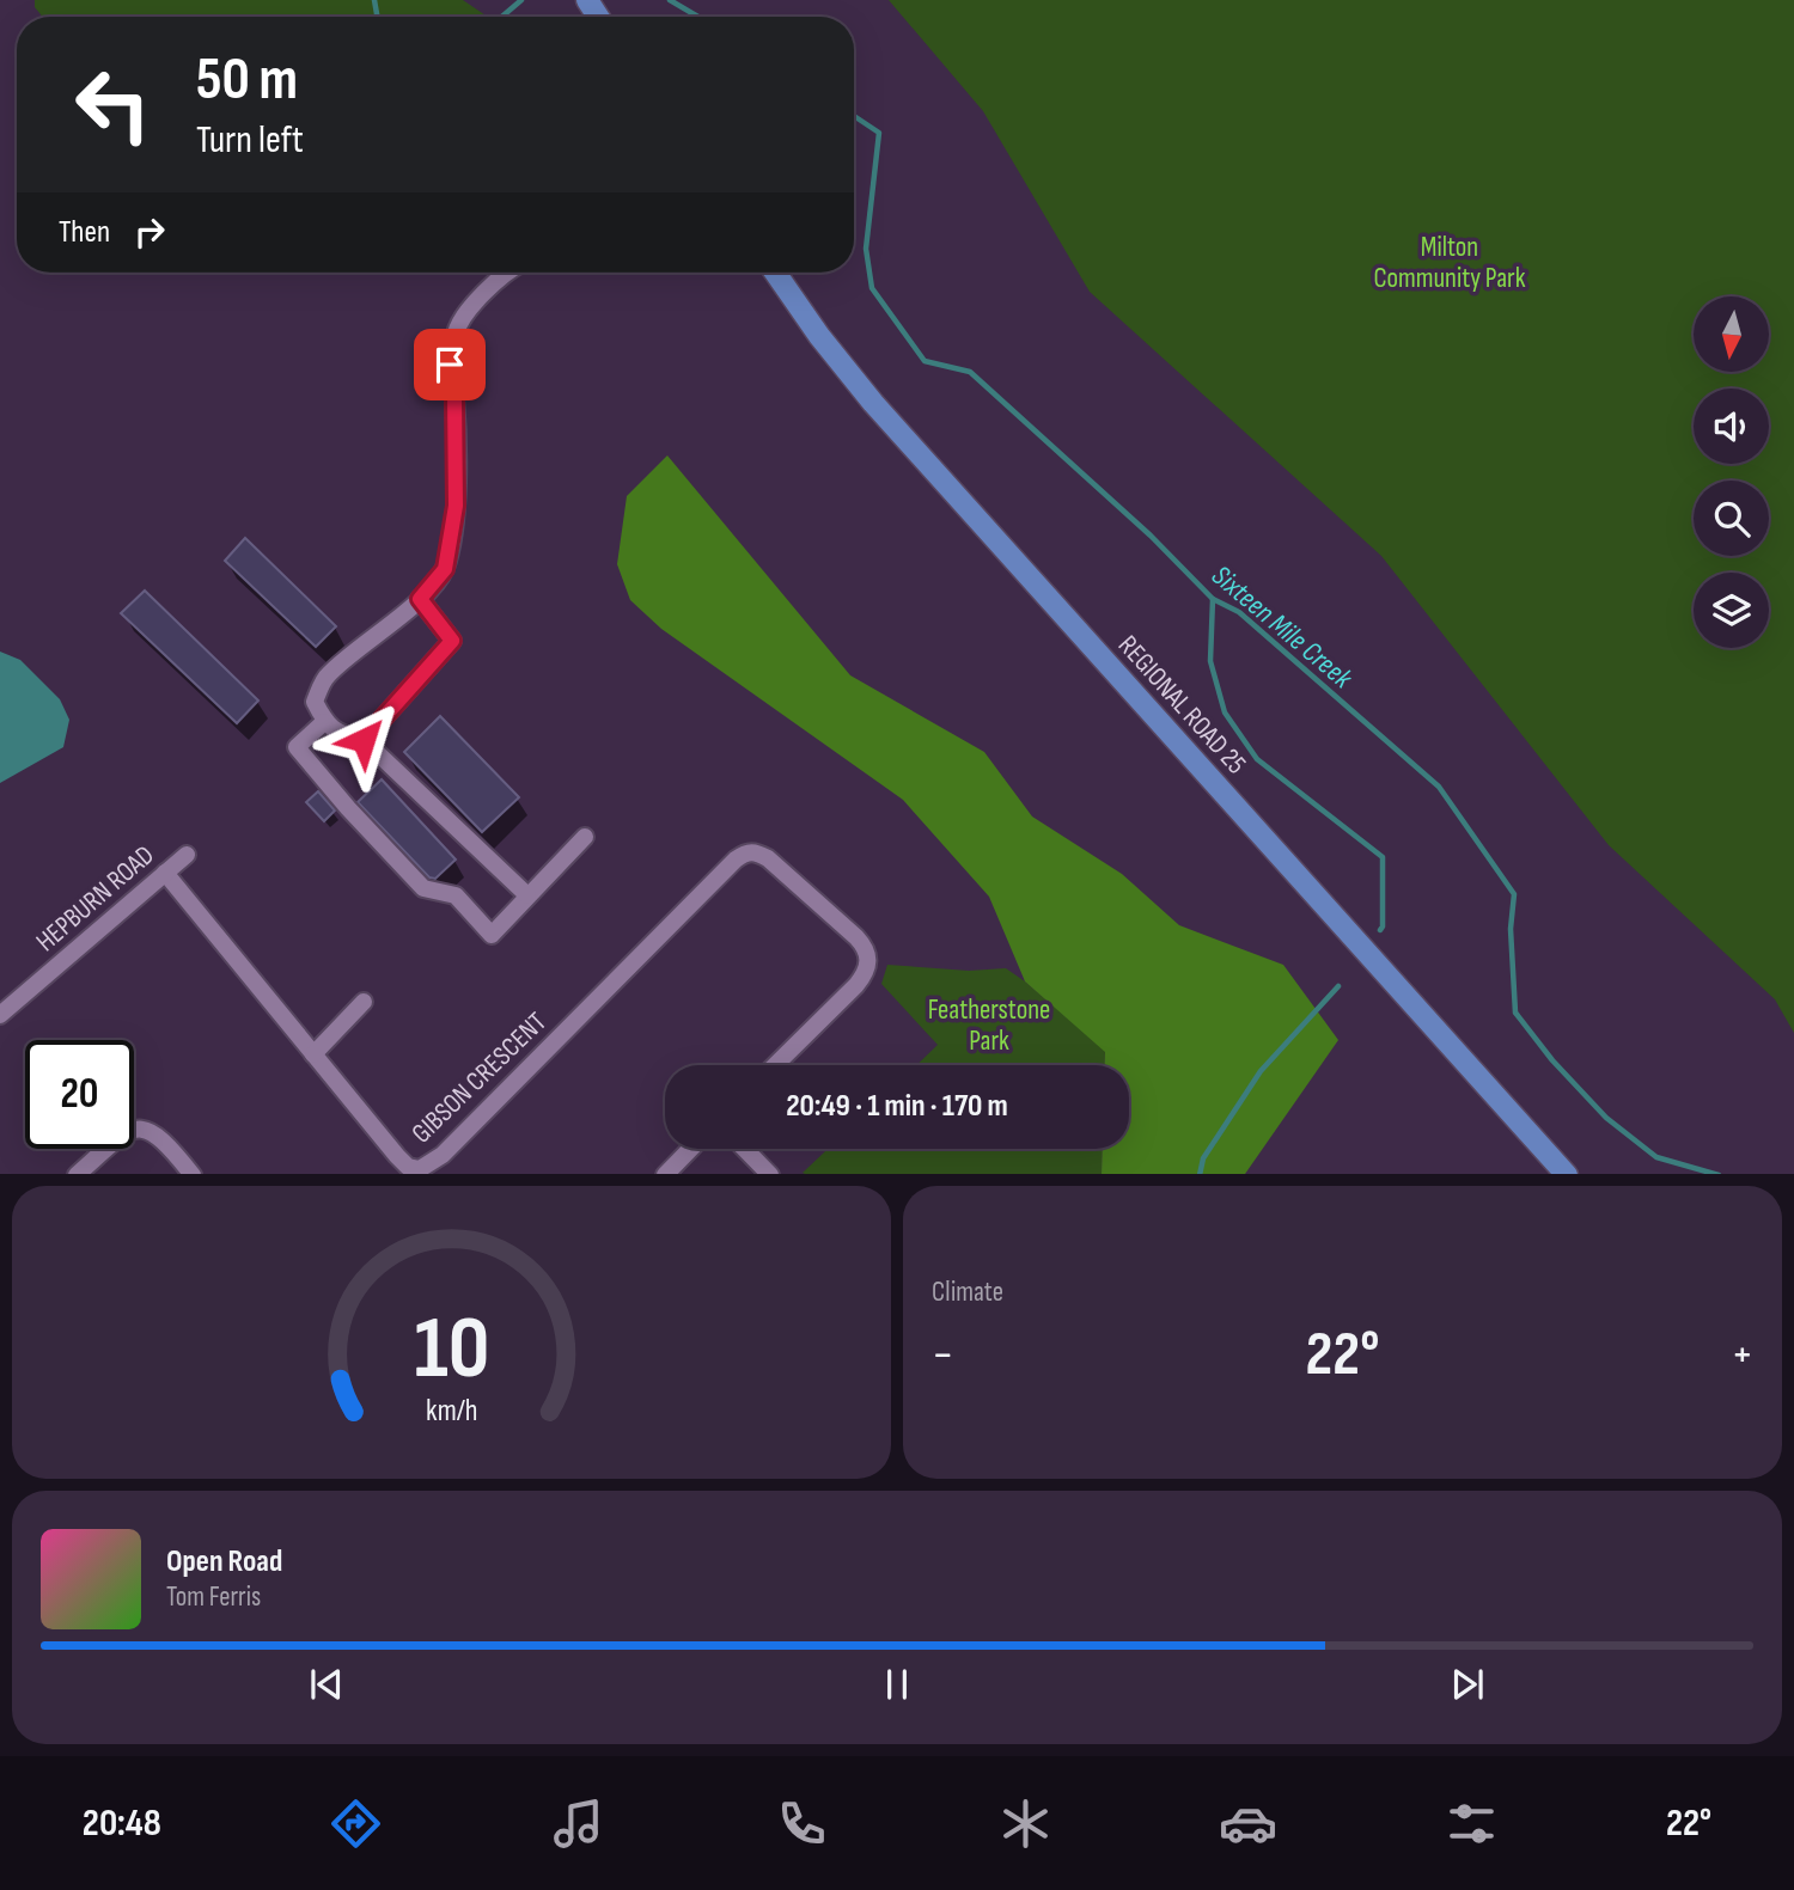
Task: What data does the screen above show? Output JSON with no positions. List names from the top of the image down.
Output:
{
  "streets": {
    "main road": ["REGIONAL ROAD 25"],
    "street": ["HEPBURN ROAD", "GIBSON CRESCENT"]
  },
  "crossings": [
    ["HEPBURN ROAD", "GIBSON CRESCENT"]
  ],
  "water": ["Sixteen Mile Creek"],
  "parks": ["Milton Community Park", "Featherstone Park"],
  "north": "bottom",
  "page": {
    "turn": ["50 m", "Turn left"],
    "then": "Then",
    "limit": "20",
    "trip": "20:49 · 1 min · 170 m",
    "tile": "Climate",
    "heat": ["−", "22°", "+"],
    "song": ["Open Road", "Tom Ferris"],
    "tabs": ["20:48", "22°"],
    "gauge": ["10", "km/h"]
  }
}
